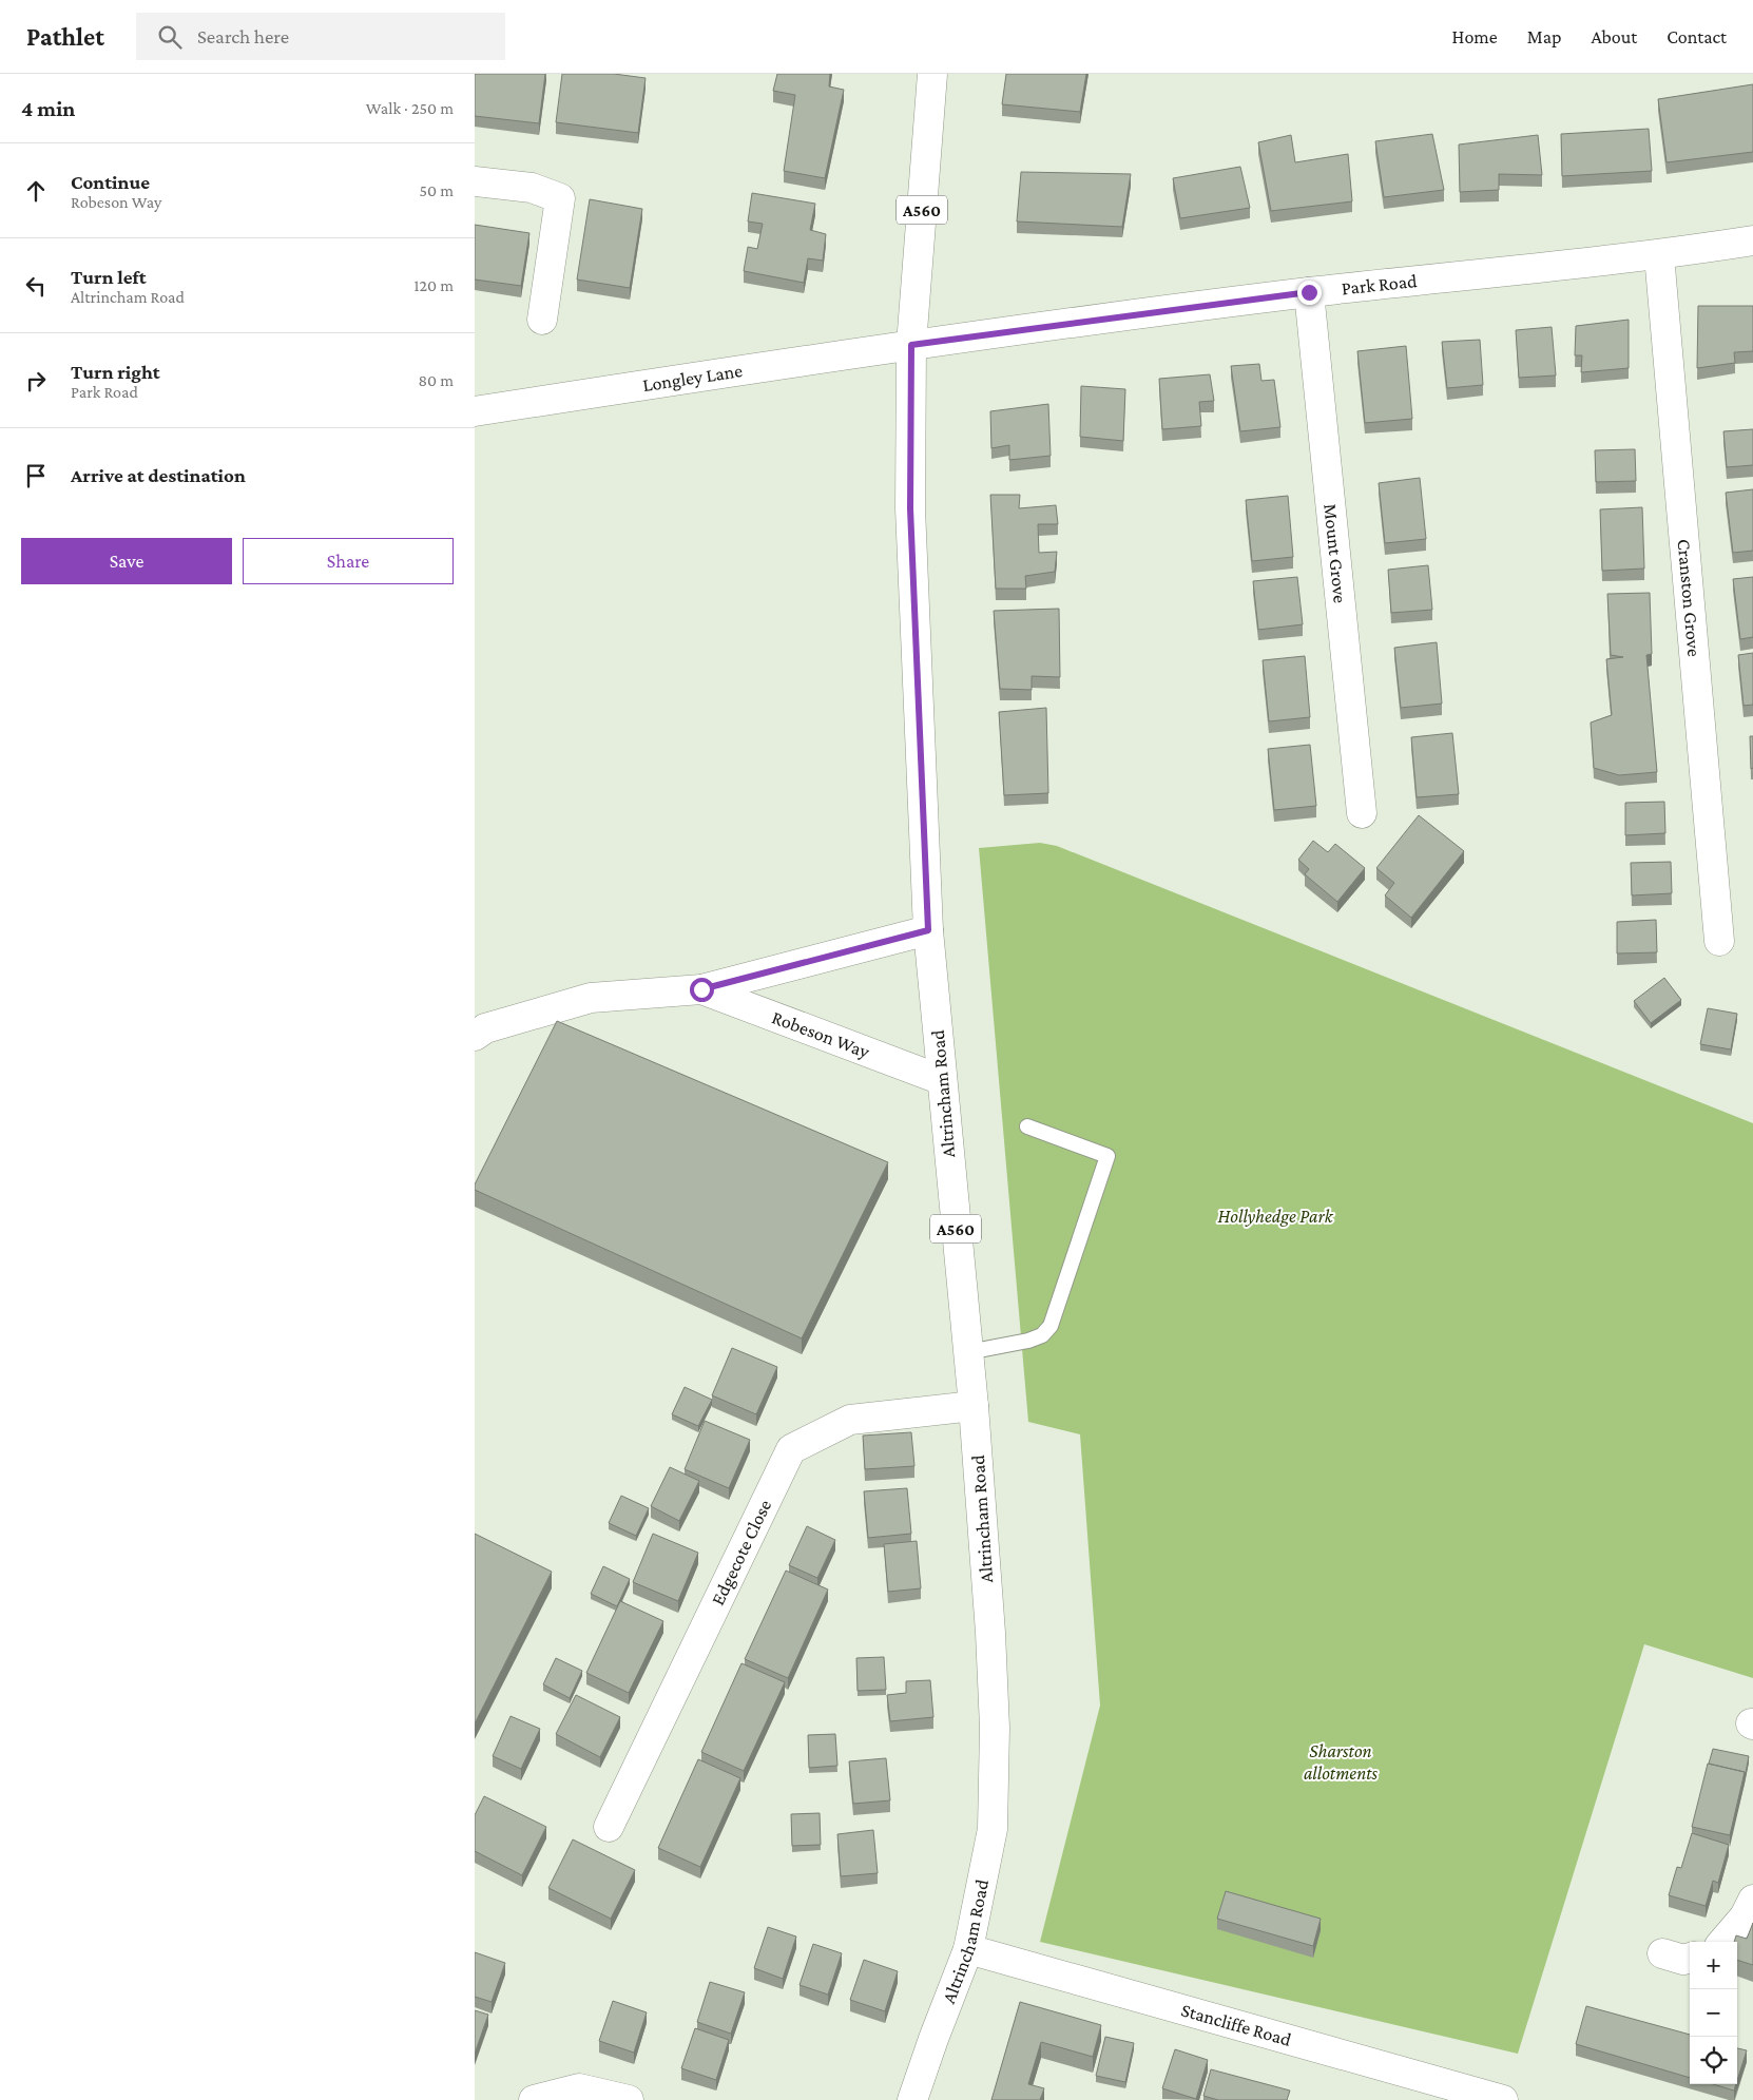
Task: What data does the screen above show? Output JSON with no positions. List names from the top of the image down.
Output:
{
  "streets": {
    "street": [
      "A560",
      "Park Road",
      "Longley Lane",
      "Mount Grove",
      "Cranston Grove",
      "Robeson Way",
      "Altrincham Road",
      "Edgecote Close",
      "Stancliffe Road"
    ]
  },
  "crossings": [
    ["Park Road", "Longley Lane"],
    ["Park Road", "Mount Grove"],
    ["Park Road", "Cranston Grove"],
    ["Park Road", "Altrincham Road"],
    ["Longley Lane", "Altrincham Road"],
    ["Robeson Way", "Altrincham Road"],
    ["Altrincham Road", "Edgecote Close"],
    ["Altrincham Road", "Stancliffe Road"]
  ],
  "parks": ["Hollyhedge Park", "Sharston allotments"],
  "page": {
    "header": "Pathlet",
    "search": "Search here",
    "nav": [
      "Home",
      "Map",
      "About",
      "Contact"
    ],
    "heading": ["4 min", "Walk · 250 m"],
    "list": [
      ["Continue", "Robeson Way", "50 m"],
      ["Turn left", "Altrincham Road", "120 m"],
      ["Turn right", "Park Road", "80 m"],
      "Arrive at destination"
    ],
    "buttons": ["Save", "Share"],
    "map_buttons": ["+", "−"]
  }
}
